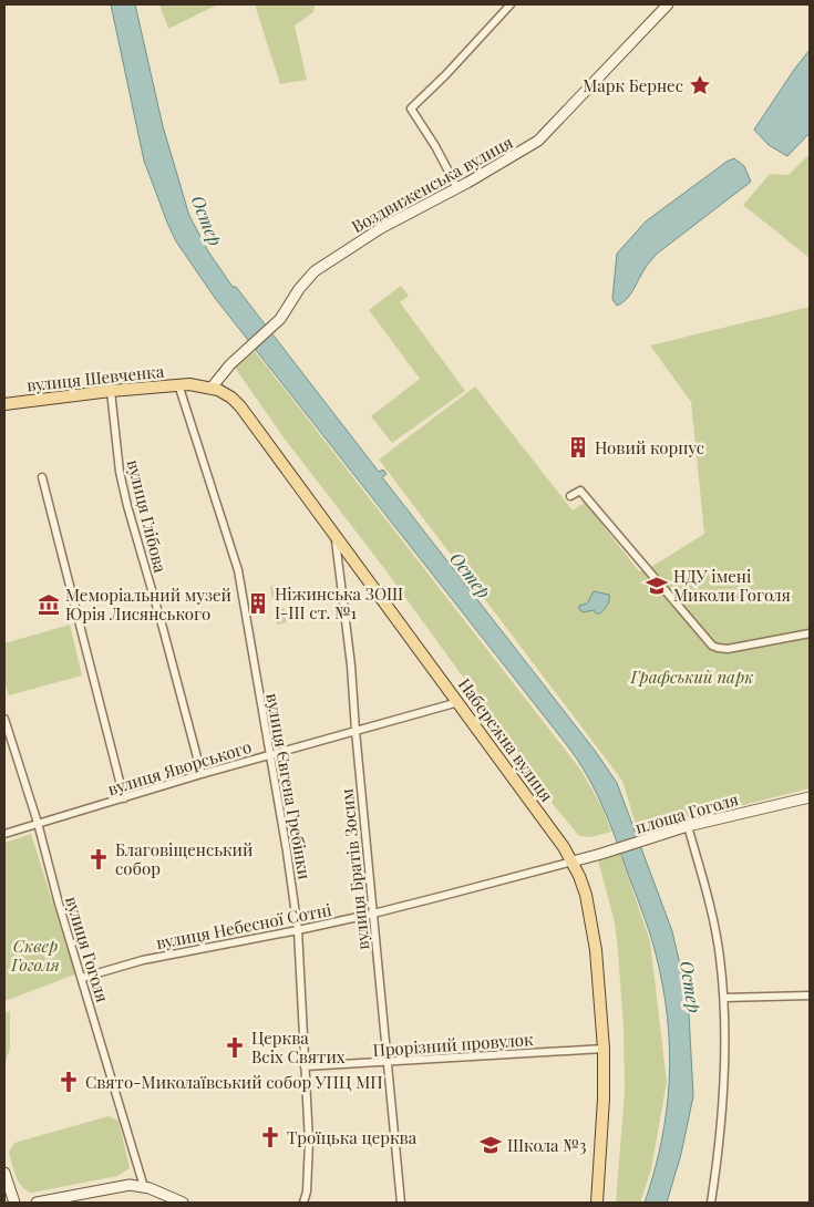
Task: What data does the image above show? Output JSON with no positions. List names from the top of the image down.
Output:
{
  "streets": {
    "main road": ["вулиця Шевченка", "Набережна вулиця"],
    "street": [
      "Воздвиженська вулиця",
      "вулиця Глібова",
      "вулиця Яворського",
      "вулиця Євгена Гребінки",
      "площа Гоголя",
      "вулиця Братів Зосим",
      "вулиця Небесної Сотні",
      "вулиця Гоголя",
      "Прорізний провулок"
    ]
  },
  "crossings": [
    ["Воздвиженська вулиця", "Набережна вулиця"],
    ["вулиця Шевченка", "вулиця Глібова"],
    ["вулиця Шевченка", "Набережна вулиця"],
    ["вулиця Шевченка", "вулиця Євгена Гребінки"],
    ["вулиця Глібова", "вулиця Яворського"],
    ["Набережна вулиця", "вулиця Яворського"],
    ["Набережна вулиця", "вулиця Євгена Гребінки"],
    ["Набережна вулиця", "площа Гоголя"],
    ["Набережна вулиця", "вулиця Братів Зосим"],
    ["Набережна вулиця", "вулиця Небесної Сотні"],
    ["Набережна вулиця", "Прорізний провулок"],
    ["вулиця Яворського", "вулиця Євгена Гребінки"],
    ["вулиця Яворського", "вулиця Братів Зосим"],
    ["вулиця Яворського", "вулиця Гоголя"],
    ["вулиця Євгена Гребінки", "вулиця Небесної Сотні"],
    ["вулиця Євгена Гребінки", "Прорізний провулок"],
    ["площа Гоголя", "вулиця Небесної Сотні"],
    ["вулиця Братів Зосим", "вулиця Небесної Сотні"],
    ["вулиця Братів Зосим", "Прорізний провулок"],
    ["вулиця Небесної Сотні", "вулиця Гоголя"]
  ],
  "water": ["Остер"],
  "parks": ["Графський парк", "Сквер Гоголя"],
  "places": {
    "place": ["Марк Бернес"],
    "building": ["Новий корпус", "Ніжинська ЗОШ І-ІІІ ст. №1"],
    "school or university": ["НДУ імені Миколи Гоголя", "Школа №3"],
    "museum": ["Меморіальний музей Юрія Лисянського"],
    "church": [
      "Благовіщенський собор",
      "Церква Всіх Святих",
      "Свято-Миколаївський собор УПЦ МП",
      "Троїцька церква"
    ]
  }
}
